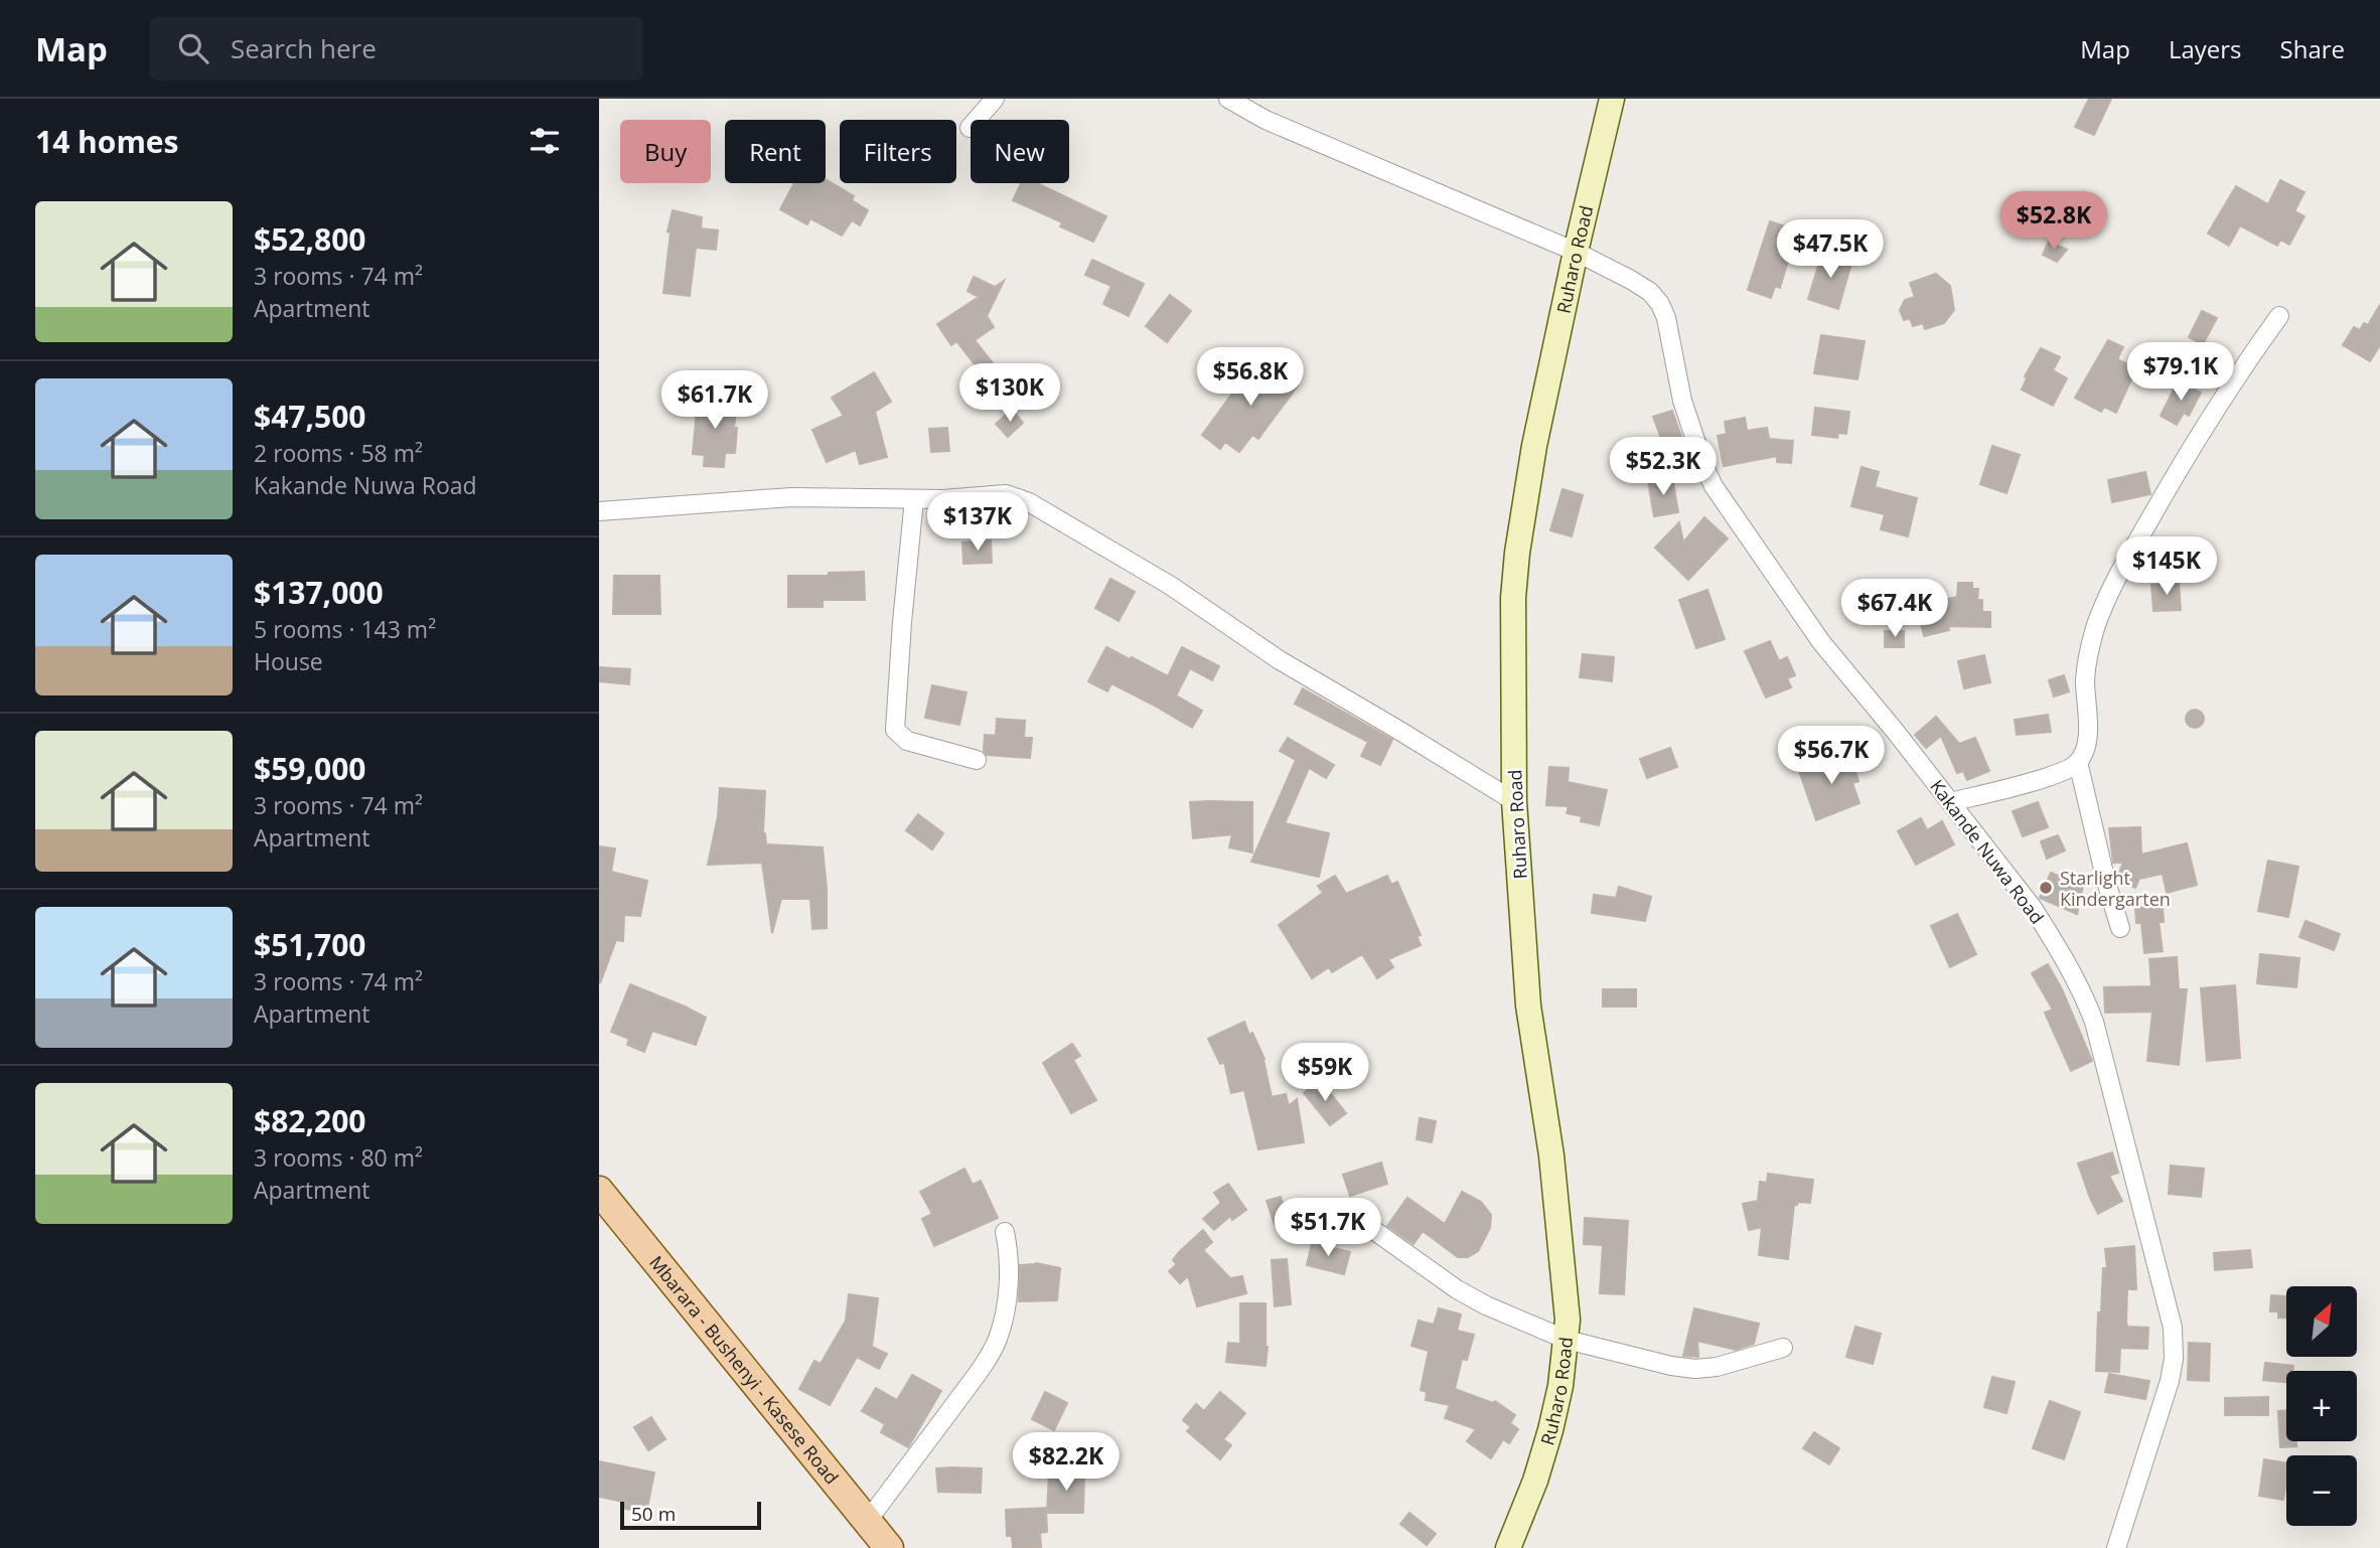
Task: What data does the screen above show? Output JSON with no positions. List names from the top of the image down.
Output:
{
  "streets": {
    "main road": ["Mbarara - Bushenyi - Kasese Road"],
    "street": ["Ruharo Road", "Kakande Nuwa Road"]
  },
  "crossings": [
    ["Ruharo Road", "Kakande Nuwa Road"]
  ],
  "places": ["Starlight Kindergarten"],
  "scale_bar": "50 m",
  "north": "top right",
  "page": {
    "header": "Map",
    "search": "Search here",
    "nav": ["Map", "Layers", "Share"],
    "heading": "14 homes",
    "chip": [
      "Buy",
      "Rent",
      "Filters",
      "New"
    ],
    "list": [
      {
        "name": "$52,800",
        "note": "3 rooms · 74 m² · Apartment"
      },
      {
        "name": "$47,500",
        "note": "2 rooms · 58 m² · Kakande Nuwa Road"
      },
      {
        "name": "$137,000",
        "note": "5 rooms · 143 m² · House"
      },
      {
        "name": "$59,000",
        "note": "3 rooms · 74 m² · Apartment"
      },
      {
        "name": "$51,700",
        "note": "3 rooms · 74 m² · Apartment"
      },
      {
        "name": "$82,200",
        "note": "3 rooms · 80 m² · Apartment"
      }
    ],
    "price": [
      "$52.8K",
      "$47.5K",
      "$79.1K",
      "$56.8K",
      "$130K",
      "$61.7K",
      "$52.3K",
      "$137K",
      "$145K",
      "$67.4K",
      "$56.7K",
      "$59K",
      "$51.7K",
      "$82.2K"
    ],
    "map_buttons": ["+", "−"],
    "scale": "50 m"
  }
}
